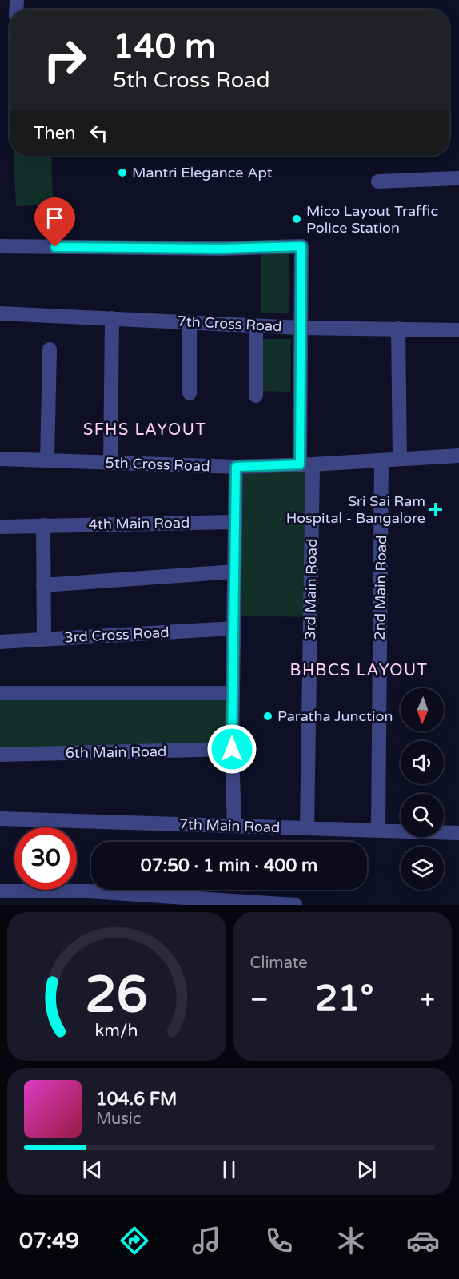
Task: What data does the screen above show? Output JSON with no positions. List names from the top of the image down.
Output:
{
  "streets": {
    "street": [
      "7th Cross Road",
      "5th Cross Road",
      "4th Main Road",
      "2nd Main Road",
      "3rd Main Road",
      "3rd Cross Road",
      "6th Main Road",
      "7th Main Road"
    ]
  },
  "crossings": [
    ["7th Cross Road", "3rd Main Road"],
    ["5th Cross Road", "2nd Main Road"],
    ["5th Cross Road", "3rd Main Road"],
    ["2nd Main Road", "7th Main Road"],
    ["3rd Main Road", "7th Main Road"]
  ],
  "districts": ["SFHS LAYOUT", "BHBCS LAYOUT"],
  "places": {
    "other": ["Mantri Elegance Apt", "Mico Layout Traffic Police Station", "Paratha Junction"],
    "health": ["Sri Sai Ram Hospital - Bangalore"]
  },
  "north": "bottom",
  "page": {
    "turn": ["140 m", "5th Cross Road"],
    "then": "Then",
    "limit": "30",
    "trip": "07:50 · 1 min · 400 m",
    "tile": "Climate",
    "heat": ["−", "21°", "+"],
    "song": ["104.6 FM", "Music"],
    "tabs": "07:49",
    "gauge": ["26", "km/h"]
  }
}
